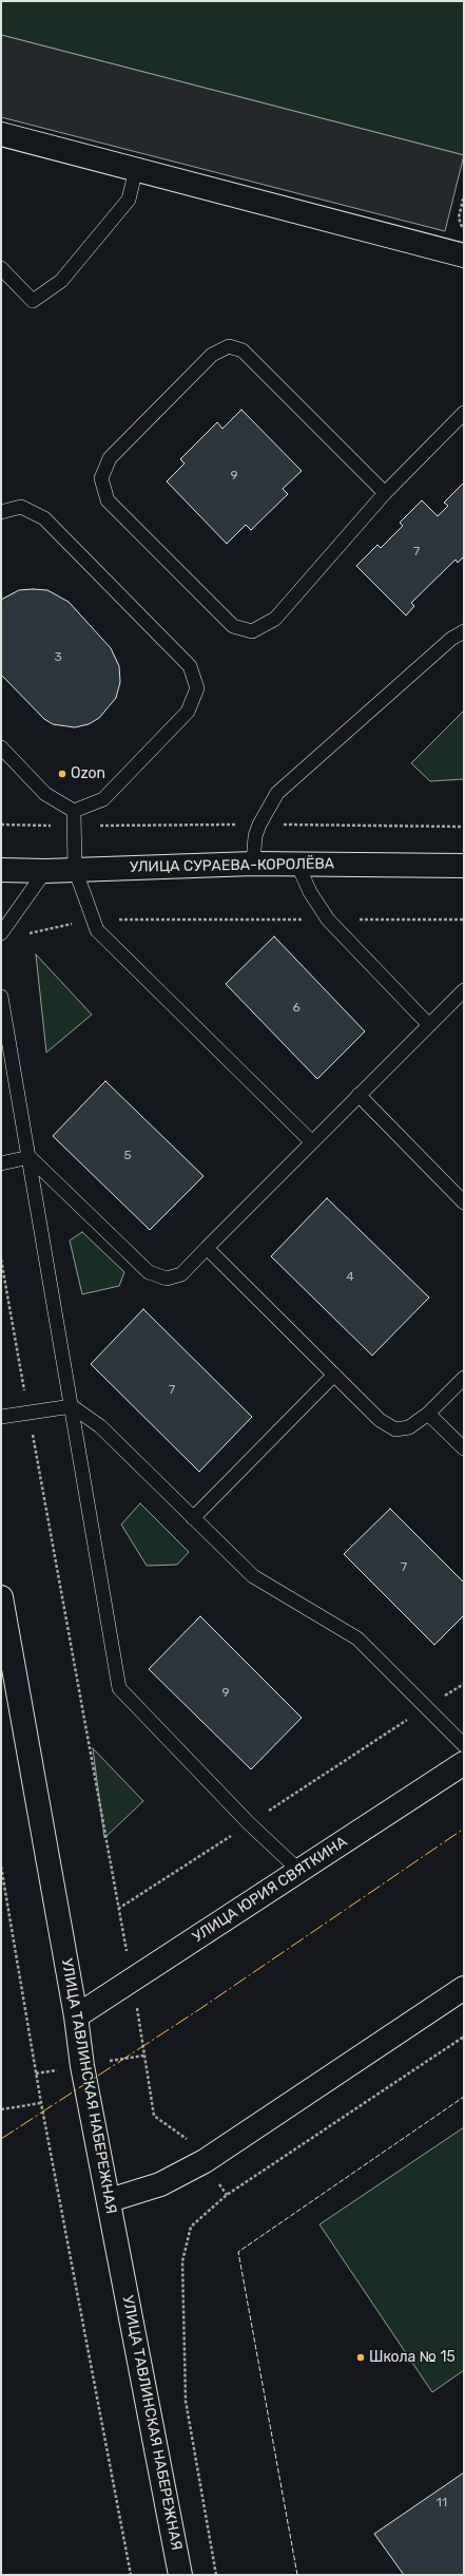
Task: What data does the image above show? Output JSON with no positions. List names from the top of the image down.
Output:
{
  "streets": {
    "street": ["УЛИЦА СУРАЕВА-КОРОЛЁВА", "УЛИЦА ЮРИЯ СВЯТКИНА", "УЛИЦА ТАВЛИНСКАЯ НАБЕРЕЖНАЯ"]
  },
  "crossings": [
    ["УЛИЦА ЮРИЯ СВЯТКИНА", "УЛИЦА ТАВЛИНСКАЯ НАБЕРЕЖНАЯ"]
  ],
  "places": ["Ozon", "Школа № 15"],
  "house_numbers": [
    "9",
    "7",
    "3",
    "6",
    "5",
    "4",
    "7",
    "7",
    "9",
    "11"
  ]
}
